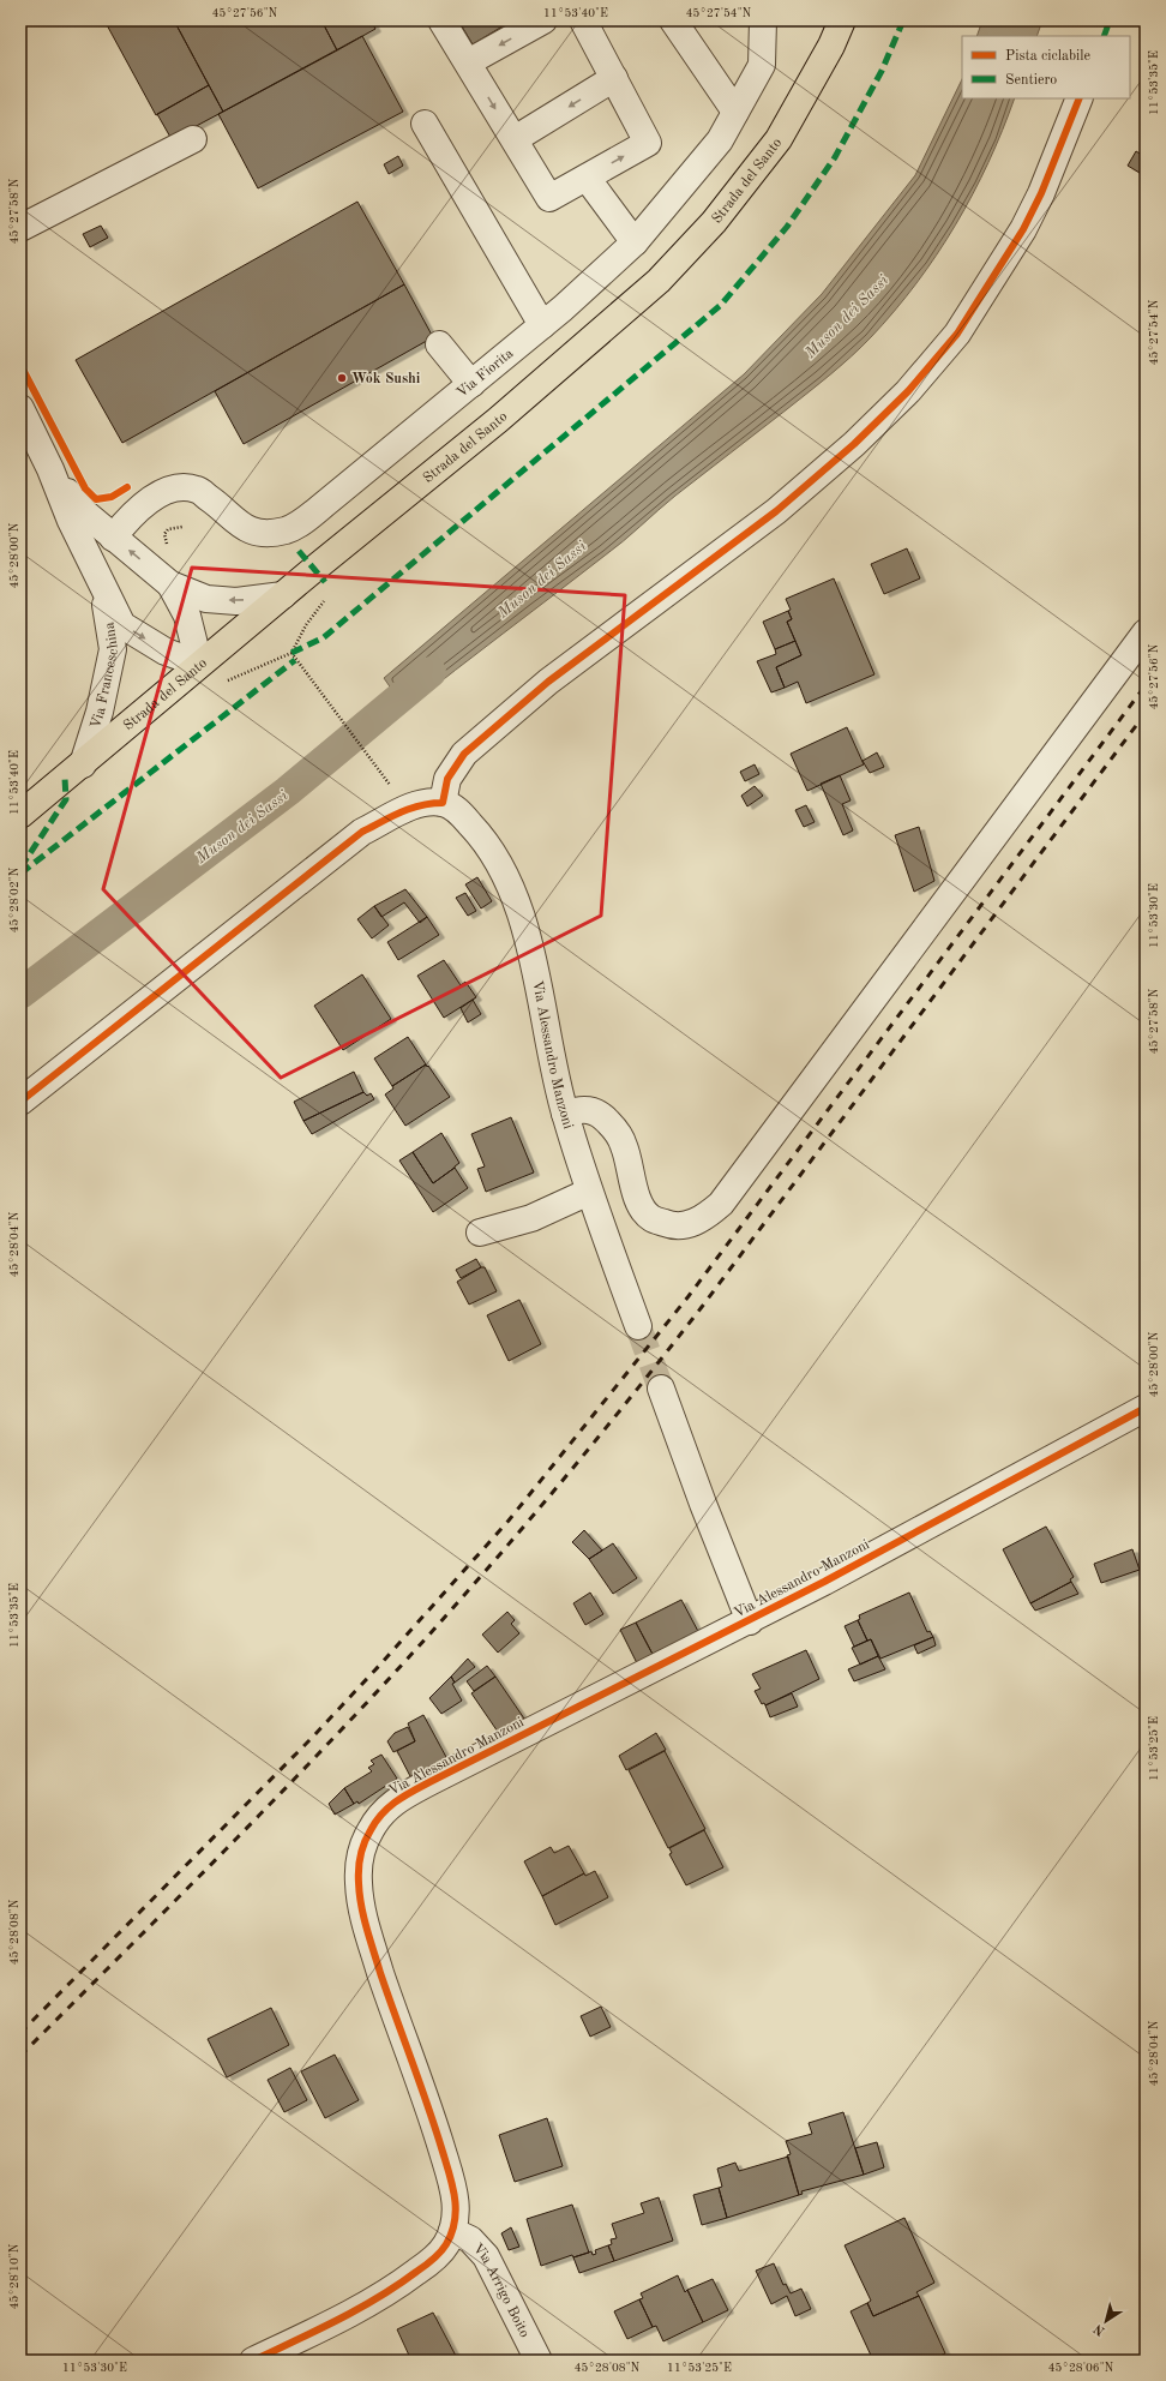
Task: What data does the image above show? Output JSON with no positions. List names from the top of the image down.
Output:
{
  "streets": {
    "main road": ["Strada del Santo"],
    "street": [
      "Via Fiorita",
      "Via Franceschina",
      "Via Alessandro Manzoni",
      "Via Arrigo Boito"
    ]
  },
  "crossings": [
    ["Strada del Santo", "Via Franceschina"],
    ["Via Fiorita", "Via Franceschina"],
    ["Via Alessandro Manzoni", "Via Arrigo Boito"]
  ],
  "water": ["Muson dei Sassi"],
  "places": ["Wok Sushi"],
  "legend": ["Pista ciclabile", "Sentiero"],
  "north": "bottom left",
  "coordinates": [
    "45°27'56\"N",
    "11°53'40\"E",
    "45°27'54\"N",
    "11°53'35\"E",
    "45°27'58\"N",
    "45°28'00\"N",
    "45°28'02\"N",
    "11°53'30\"E",
    "45°28'04\"N",
    "11°53'25\"E",
    "45°28'08\"N",
    "45°28'10\"N",
    "45°28'06\"N"
  ]
}
